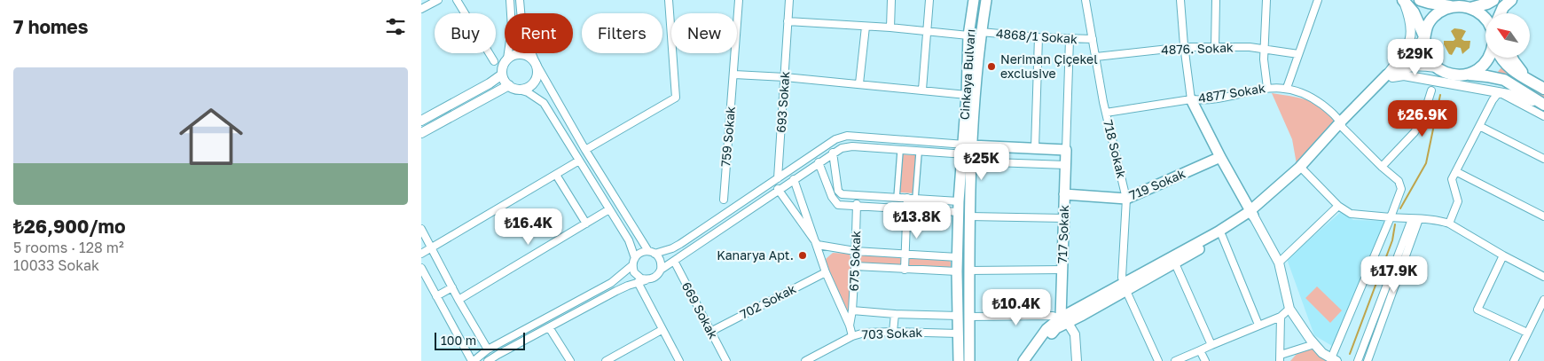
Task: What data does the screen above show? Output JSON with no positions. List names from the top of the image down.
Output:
{
  "streets": {
    "main road": ["Cinkaya Bulvarı", "719 Sokak", "717 Sokak"],
    "street": [
      "4868/1 Sokak",
      "4876. Sokak",
      "4877 Sokak",
      "693 Sokak",
      "759 Sokak",
      "718 Sokak",
      "675 Sokak",
      "702 Sokak",
      "669 Sokak",
      "703 Sokak"
    ]
  },
  "crossings": [
    ["4868/1 Sokak", "Cinkaya Bulvarı"],
    ["4868/1 Sokak", "718 Sokak"],
    ["4876. Sokak", "718 Sokak"],
    ["Cinkaya Bulvarı", "703 Sokak"],
    ["4877 Sokak", "718 Sokak"],
    ["718 Sokak", "719 Sokak"],
    ["719 Sokak", "717 Sokak"],
    ["702 Sokak", "669 Sokak"]
  ],
  "places": ["Neriman Çiçekel exclusive", "Kanarya Apt."],
  "scale_bar": "100 m",
  "north": "top left",
  "page": {
    "heading": "7 homes",
    "chip": [
      "Buy",
      "Rent",
      "Filters",
      "New"
    ],
    "price": [
      "₺29K",
      "₺26.9K",
      "₺25K",
      "₺13.8K",
      "₺16.4K",
      "₺17.9K",
      "₺10.4K"
    ],
    "list": [
      {
        "name": "₺26,900/mo",
        "note": "5 rooms · 128 m² · 10033 Sokak"
      }
    ],
    "scale": "100 m"
  }
}
